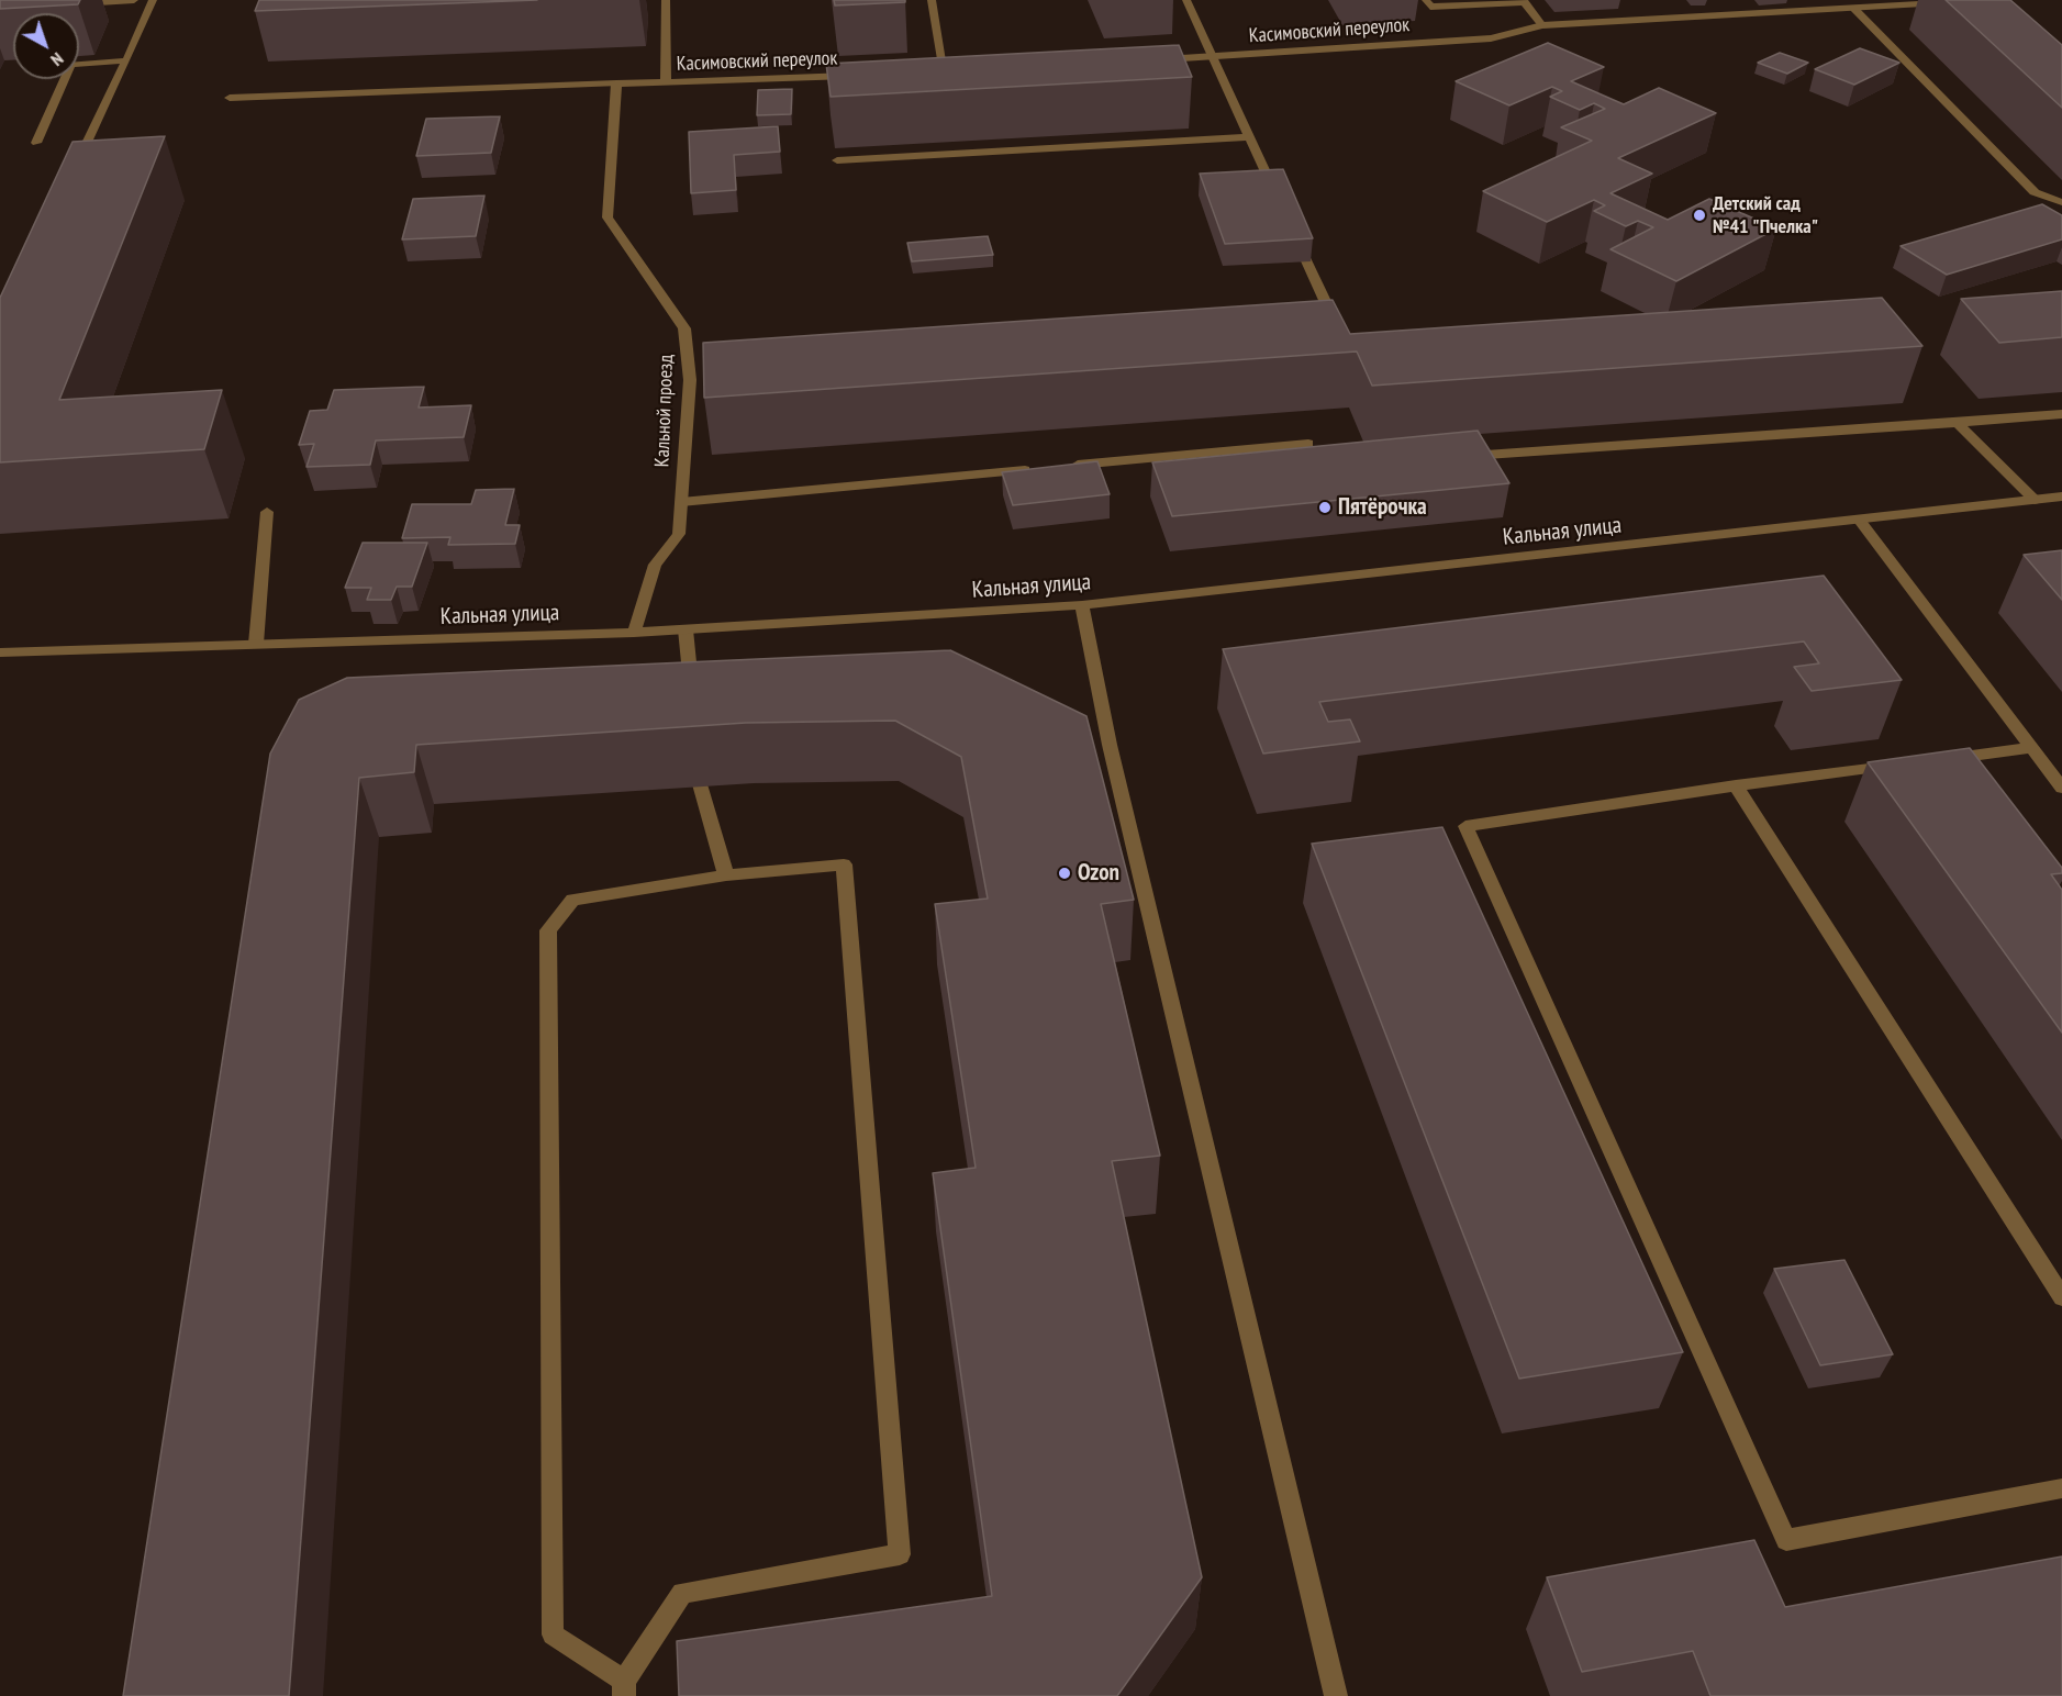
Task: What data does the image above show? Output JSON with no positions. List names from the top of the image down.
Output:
{
  "streets": {
    "street": ["Касимовский переулок", "Кальной проезд", "Кальная улица"]
  },
  "crossings": [
    ["Касимовский переулок", "Кальной проезд"],
    ["Кальной проезд", "Кальная улица"]
  ],
  "places": ["Детский сад №41 \"Пчелка\"", "Пятёрочка", "Ozon"],
  "north": "bottom right"
}
